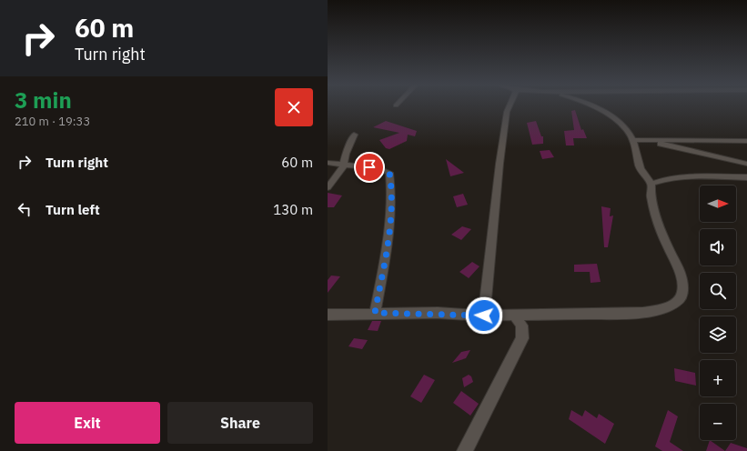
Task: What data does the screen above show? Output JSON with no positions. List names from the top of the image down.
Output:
{
  "north": "right",
  "page": {
    "turn": ["60 m", "Turn right"],
    "heading": ["3 min", "210 m · 19:33"],
    "list": [
      {
        "name": "Turn right",
        "value": "60 m"
      },
      {
        "name": "Turn left",
        "value": "130 m"
      }
    ],
    "map_buttons": ["+", "−"],
    "buttons": ["Exit", "Share"]
  }
}
